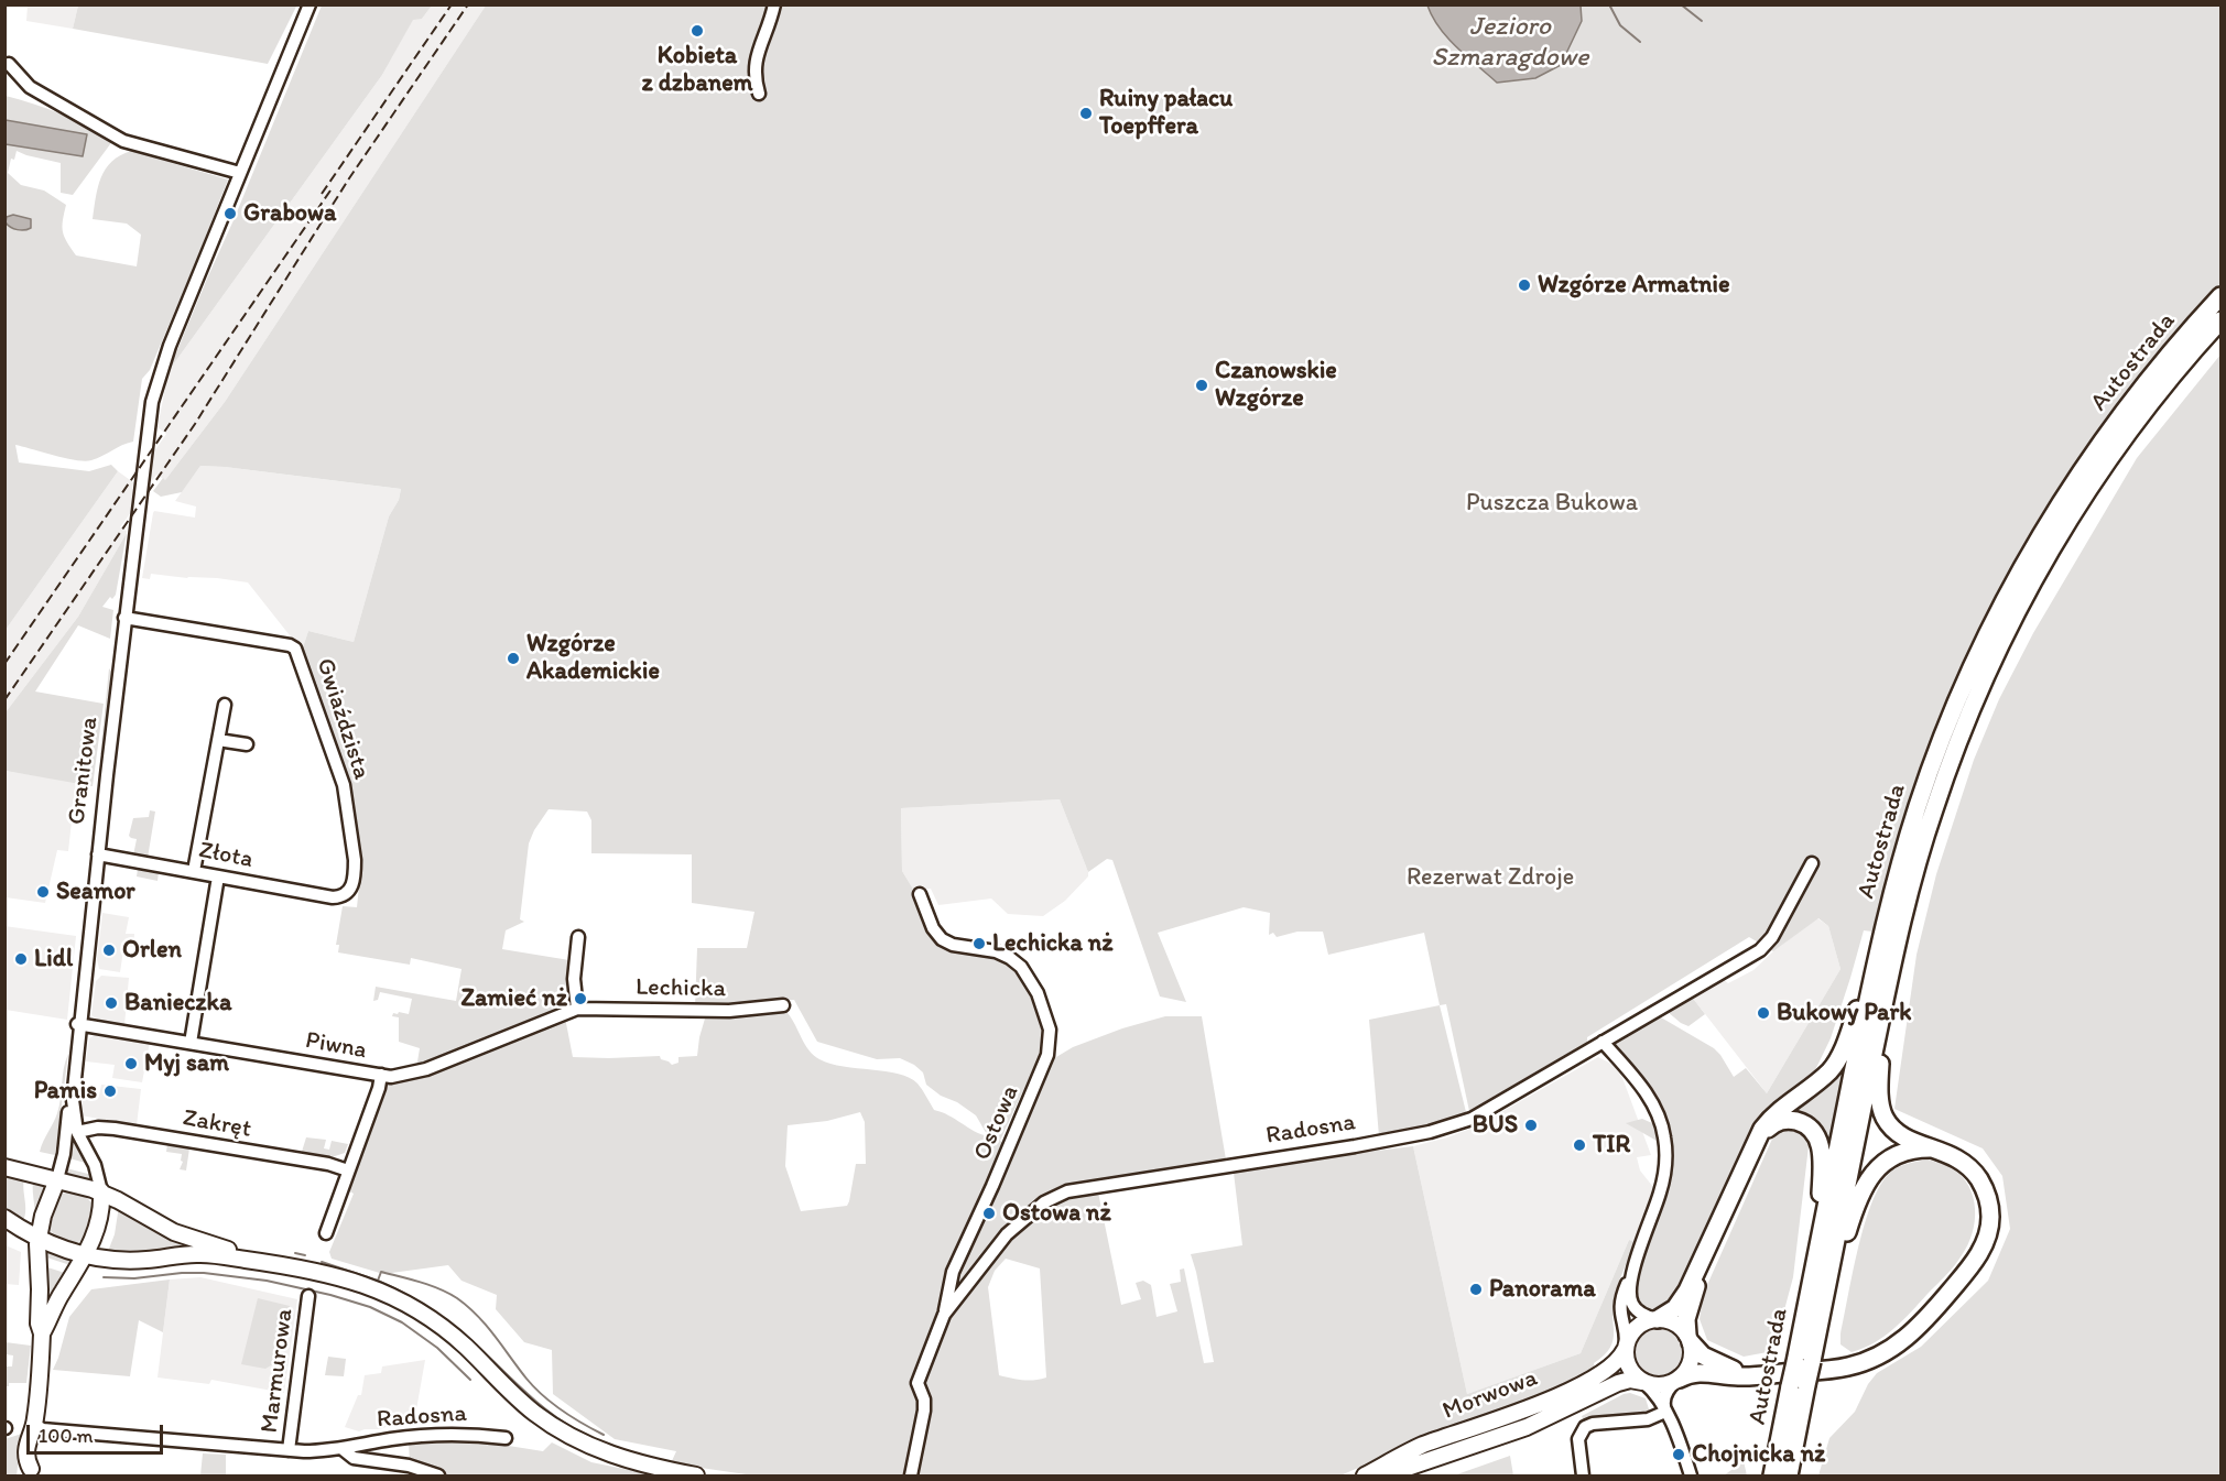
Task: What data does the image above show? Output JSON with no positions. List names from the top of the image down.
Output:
{
  "streets": {
    "highway": ["Autostrada"],
    "main road": ["Morwowa"],
    "street": [
      "Gwiaździsta",
      "Granitowa",
      "Złota",
      "Lechicka",
      "Piwna",
      "Ostowa",
      "Zakręt",
      "Radosna",
      "Marmurowa"
    ]
  },
  "crossings": [
    ["Gwiaździsta", "Granitowa"],
    ["Gwiaździsta", "Złota"],
    ["Granitowa", "Złota"],
    ["Granitowa", "Piwna"],
    ["Granitowa", "Zakręt"],
    ["Lechicka", "Piwna"],
    ["Ostowa", "Radosna"],
    ["Radosna", "Marmurowa"]
  ],
  "water": ["Jezioro Szmaragdowe"],
  "parks": ["Puszcza Bukowa", "Rezerwat Zdroje"],
  "places": [
    "Kobieta z dzbanem",
    "Ruiny pałacu Toepffera",
    "Grabowa",
    "Wzgórze Armatnie",
    "Czanowskie Wzgórze",
    "Wzgórze Akademickie",
    "Seamor",
    "Lechicka nż",
    "Orlen",
    "Lidl",
    "Zamieć nż",
    "Banieczka",
    "Bukowy Park",
    "Myj sam",
    "Pamis",
    "BUS",
    "TIR",
    "Ostowa nż",
    "Panorama",
    "Chojnicka nż"
  ],
  "scale_bar": "100 m"
}
